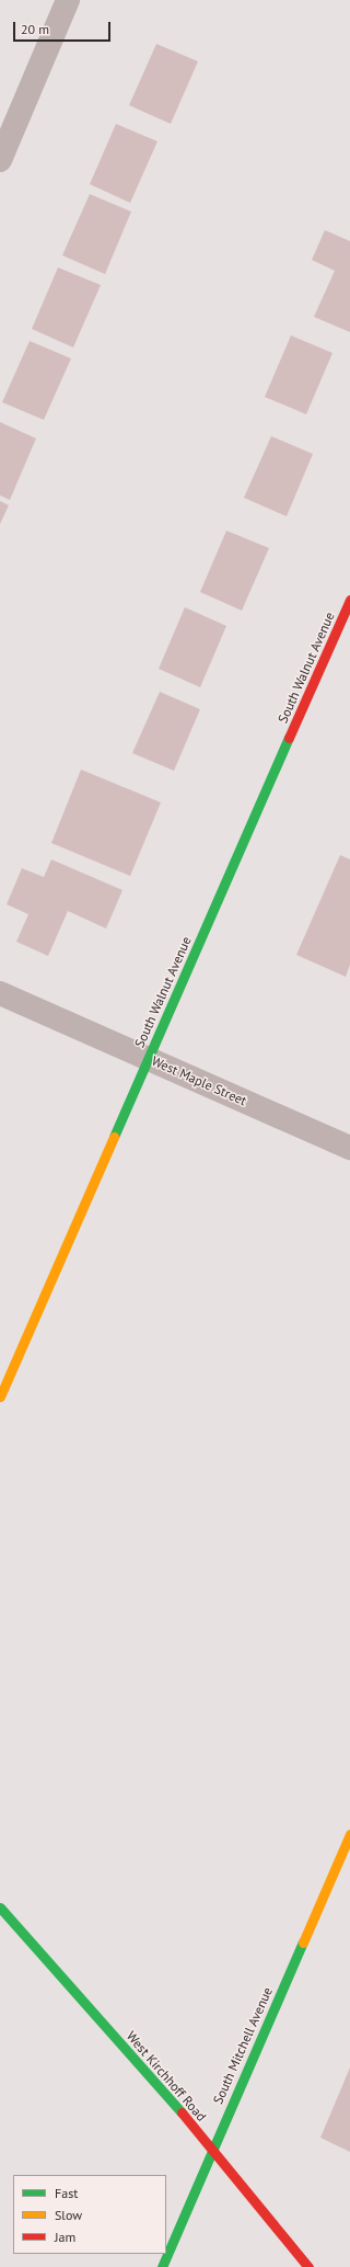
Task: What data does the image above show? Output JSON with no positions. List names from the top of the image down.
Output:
{
  "streets": {
    "street": [
      "South Walnut Avenue",
      "West Maple Street",
      "South Mitchell Avenue",
      "West Kirchhoff Road"
    ]
  },
  "crossings": [
    ["South Walnut Avenue", "West Maple Street"],
    ["South Mitchell Avenue", "West Kirchhoff Road"]
  ],
  "legend": ["Fast", "Slow", "Jam"],
  "scale_bar": "20 m"
}
